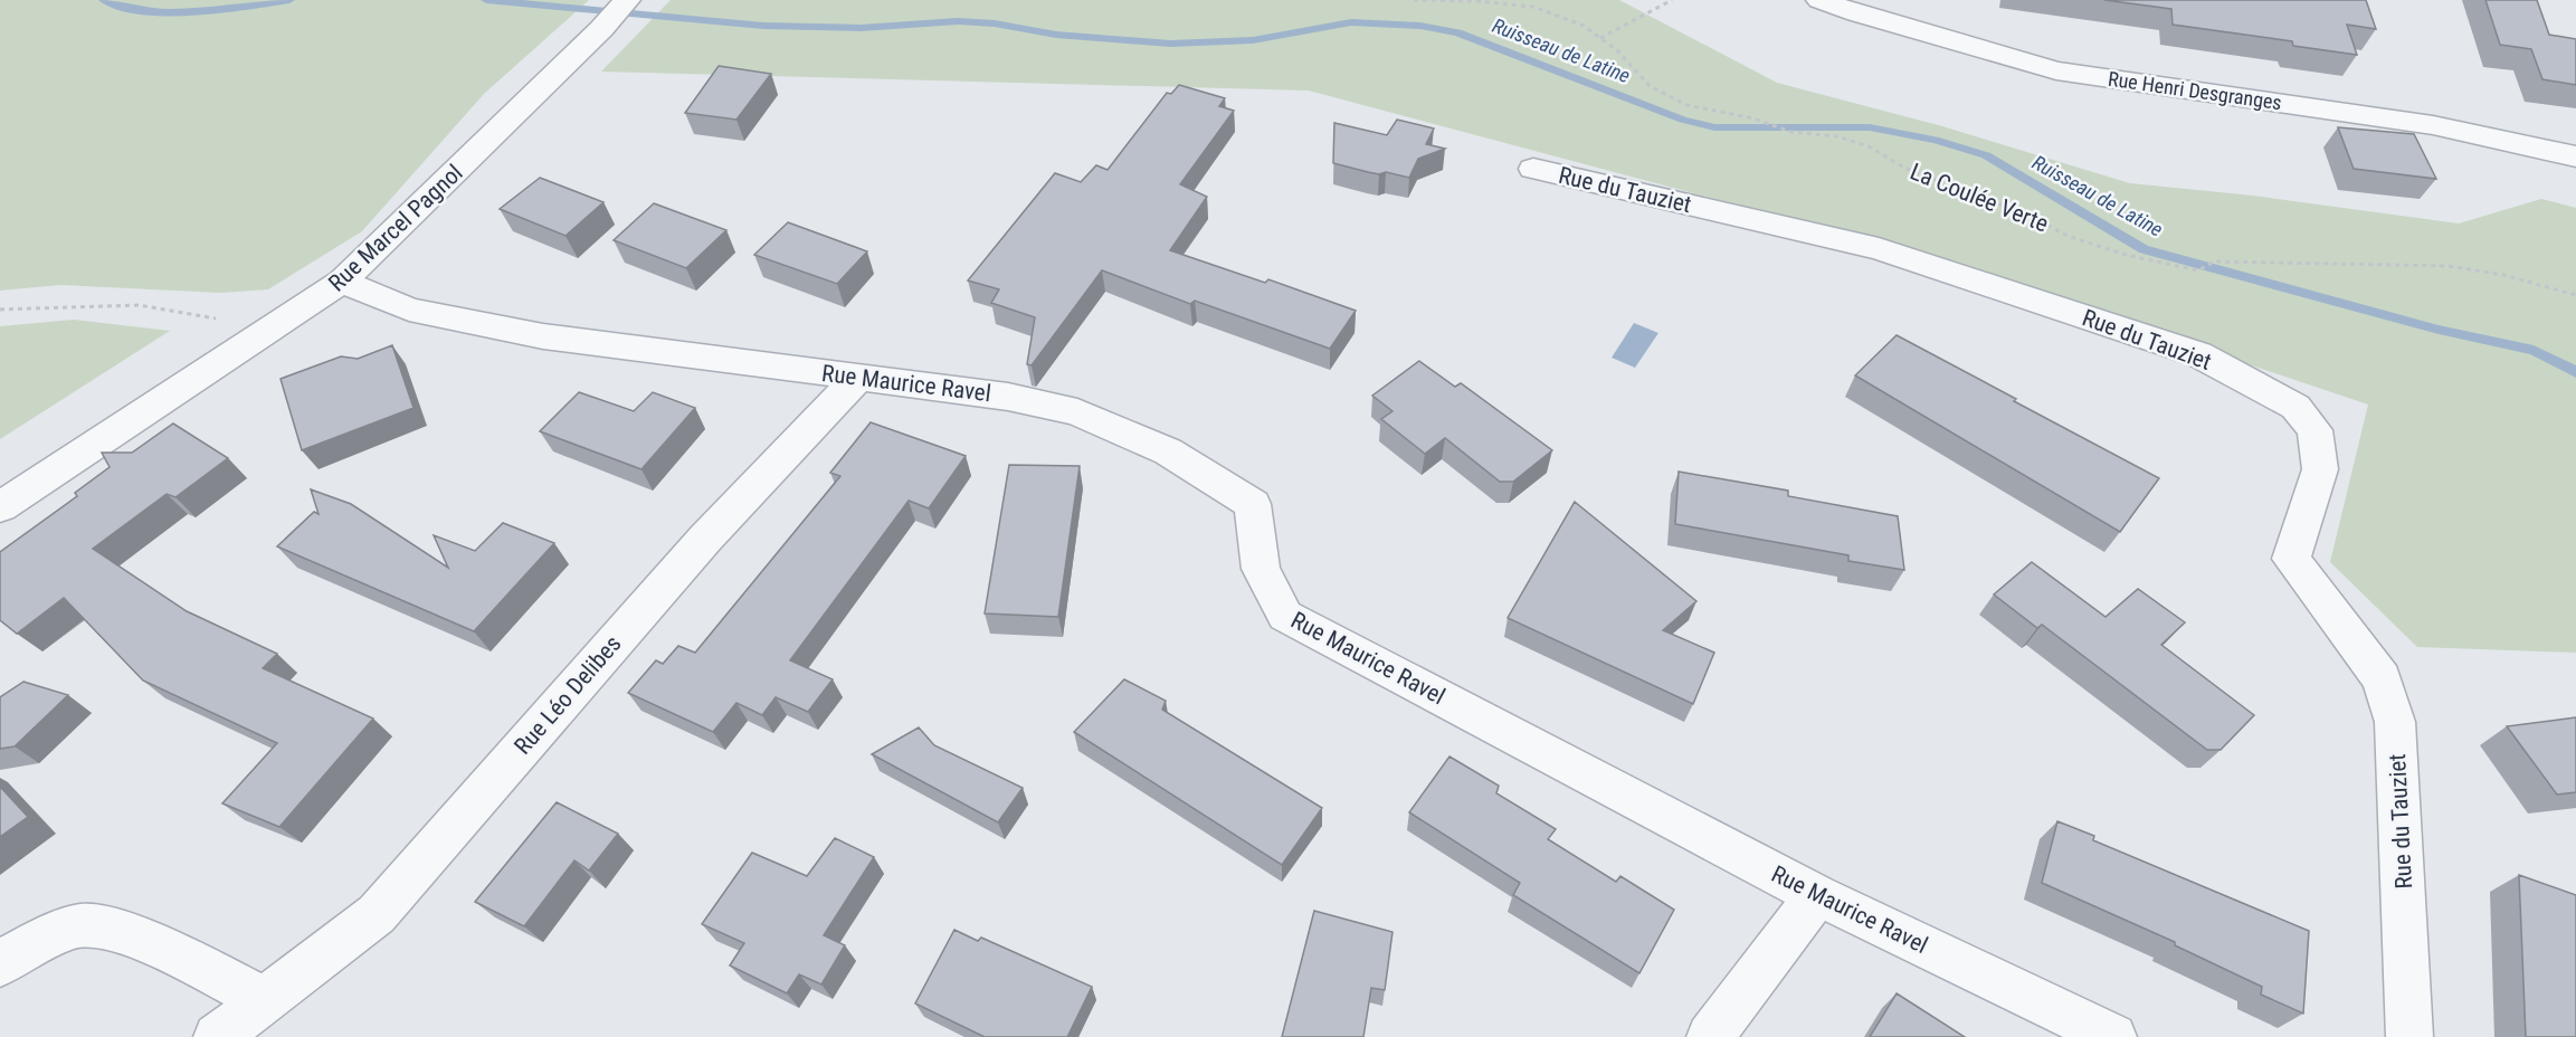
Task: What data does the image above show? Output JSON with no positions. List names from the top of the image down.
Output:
{
  "streets": {
    "street": [
      "Rue Henri Desgranges",
      "Rue du Tauziet",
      "Rue Marcel Pagnol",
      "Rue Maurice Ravel",
      "Rue Léo Delibes"
    ],
    "path": ["La Coulée Verte"]
  },
  "crossings": [
    ["Rue Marcel Pagnol", "Rue Maurice Ravel"],
    ["Rue Maurice Ravel", "Rue Léo Delibes"]
  ],
  "water": ["Ruisseau de Latine"]
}
